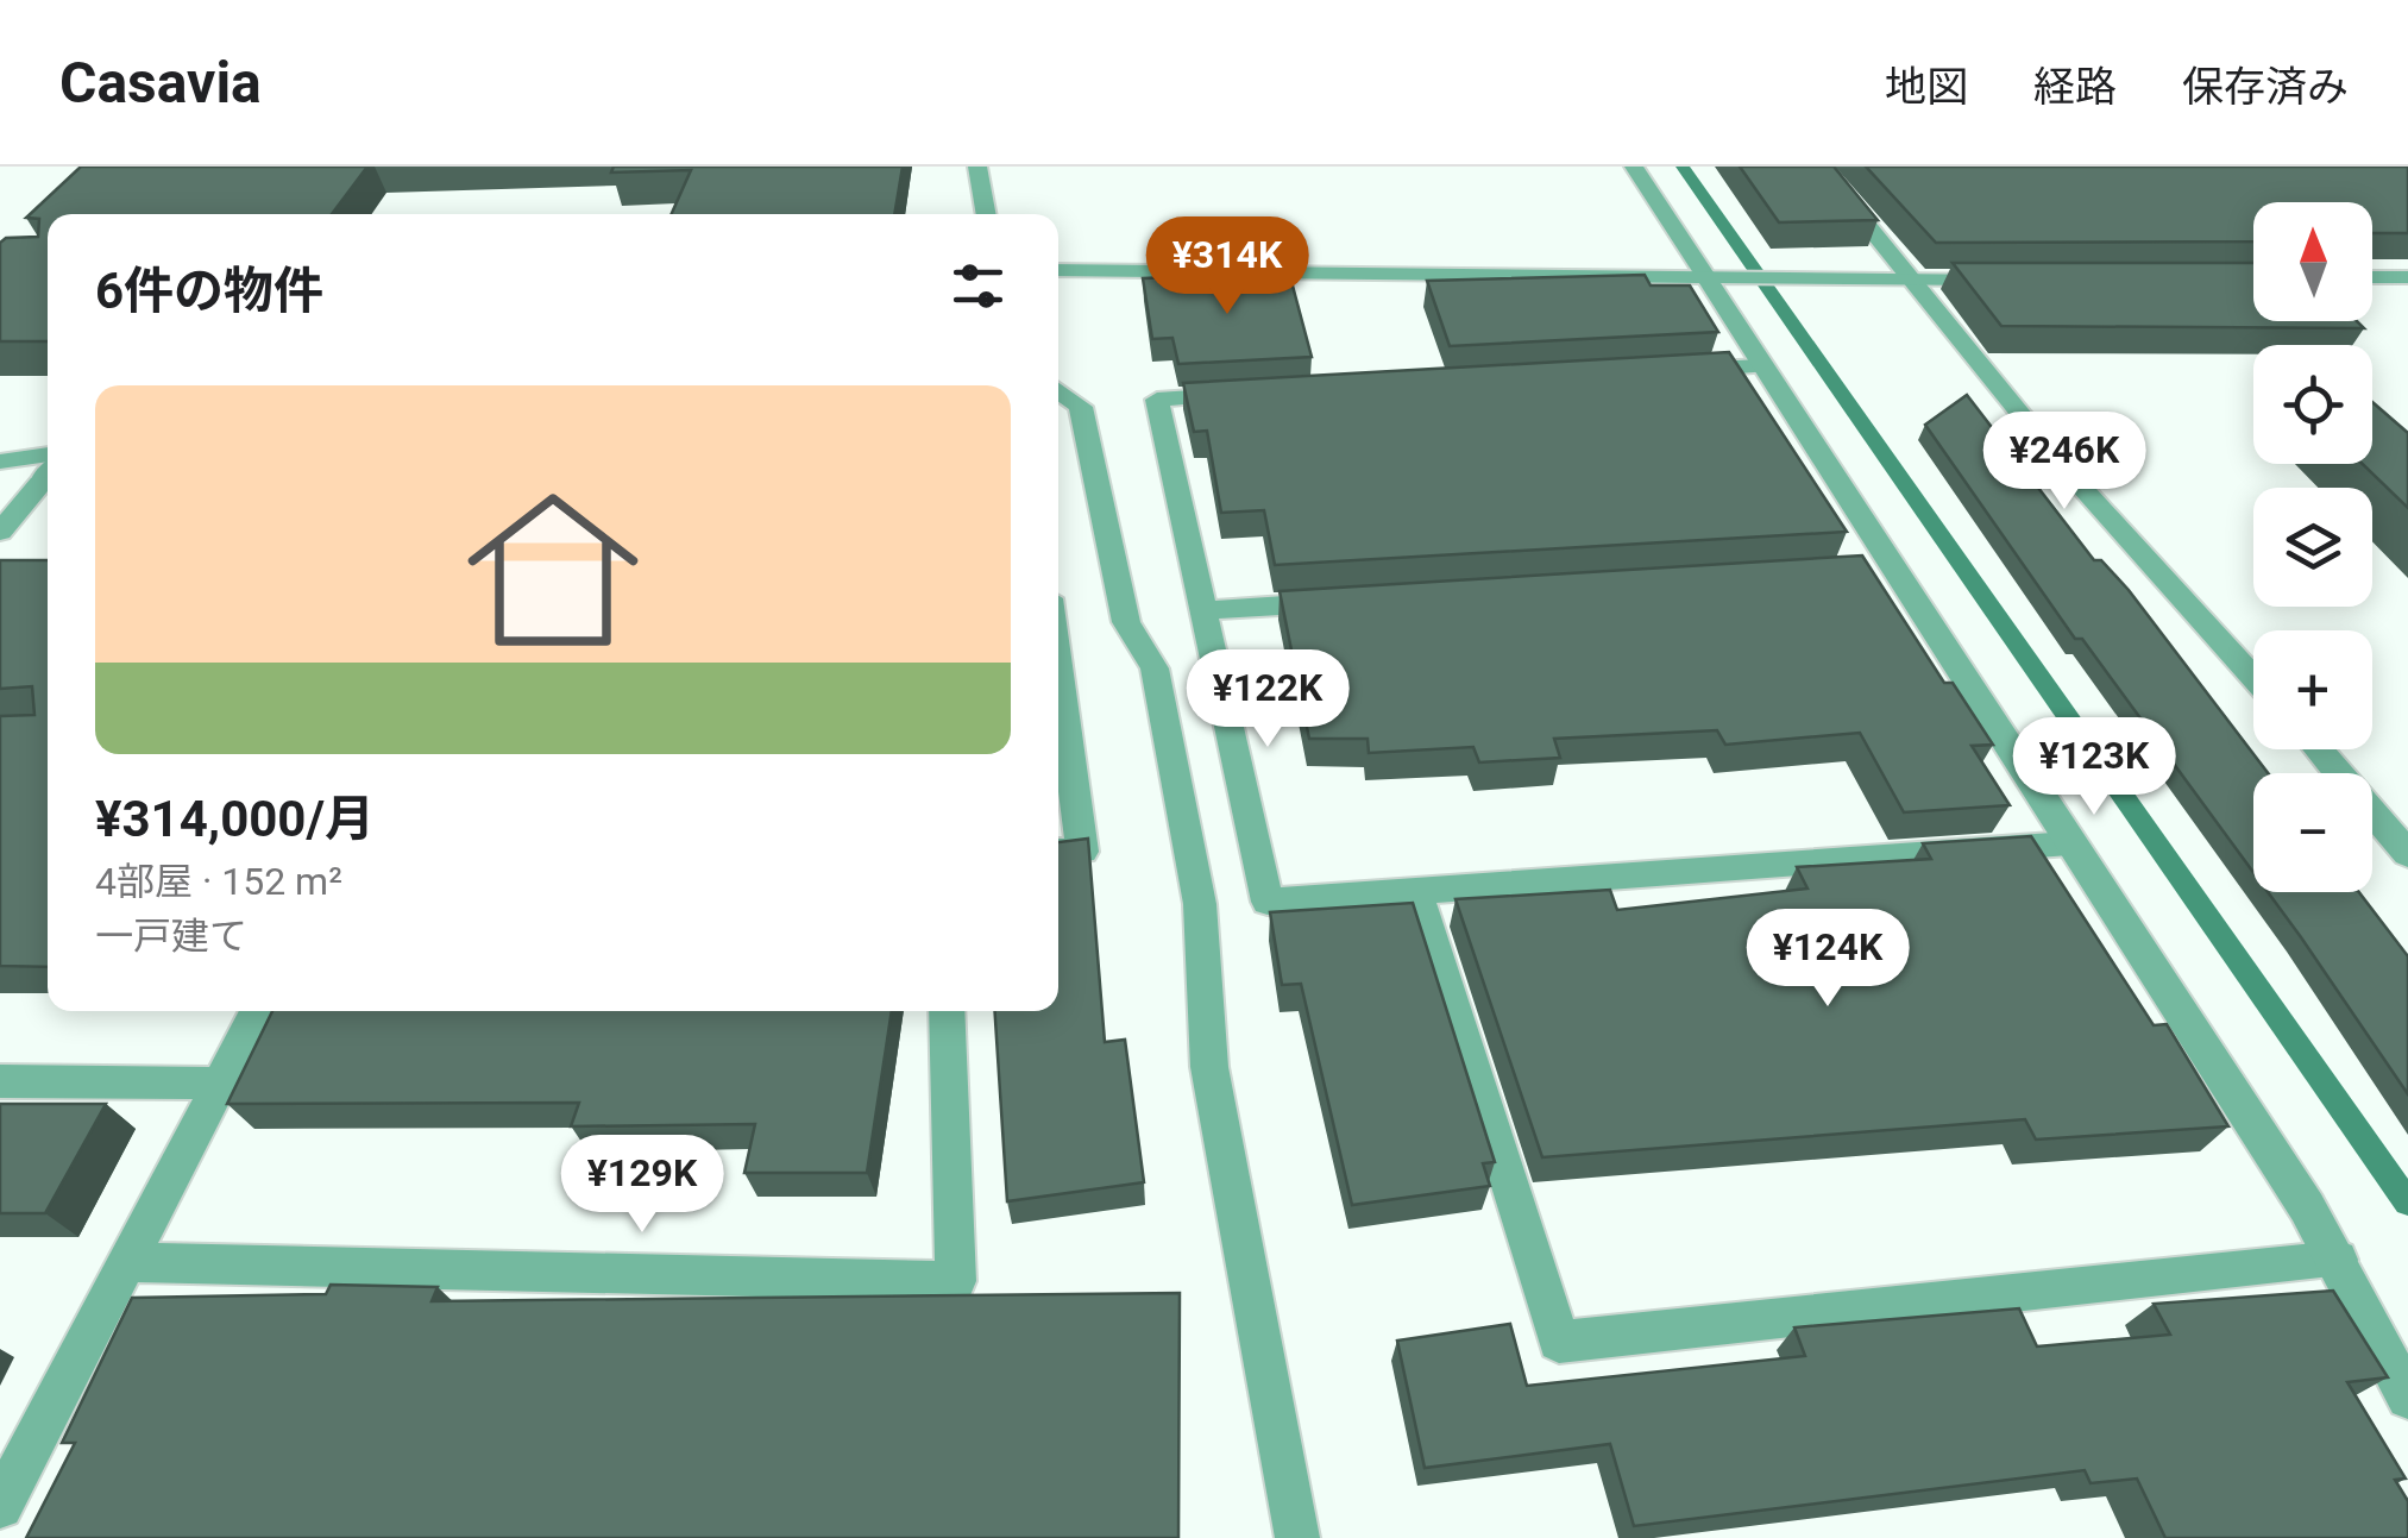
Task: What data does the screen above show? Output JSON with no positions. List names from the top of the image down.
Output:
{
  "north": "top",
  "page": {
    "header": "Casavia",
    "nav": ["地図", "経路", "保存済み"],
    "map_buttons": ["+", "−"],
    "heading": "6件の物件",
    "price": [
      "¥314K",
      "¥246K",
      "¥122K",
      "¥123K",
      "¥124K",
      "¥129K"
    ],
    "list": [
      {
        "name": "¥314,000/月",
        "note": "4部屋 · 152 m² · 一戸建て"
      }
    ]
  }
}
